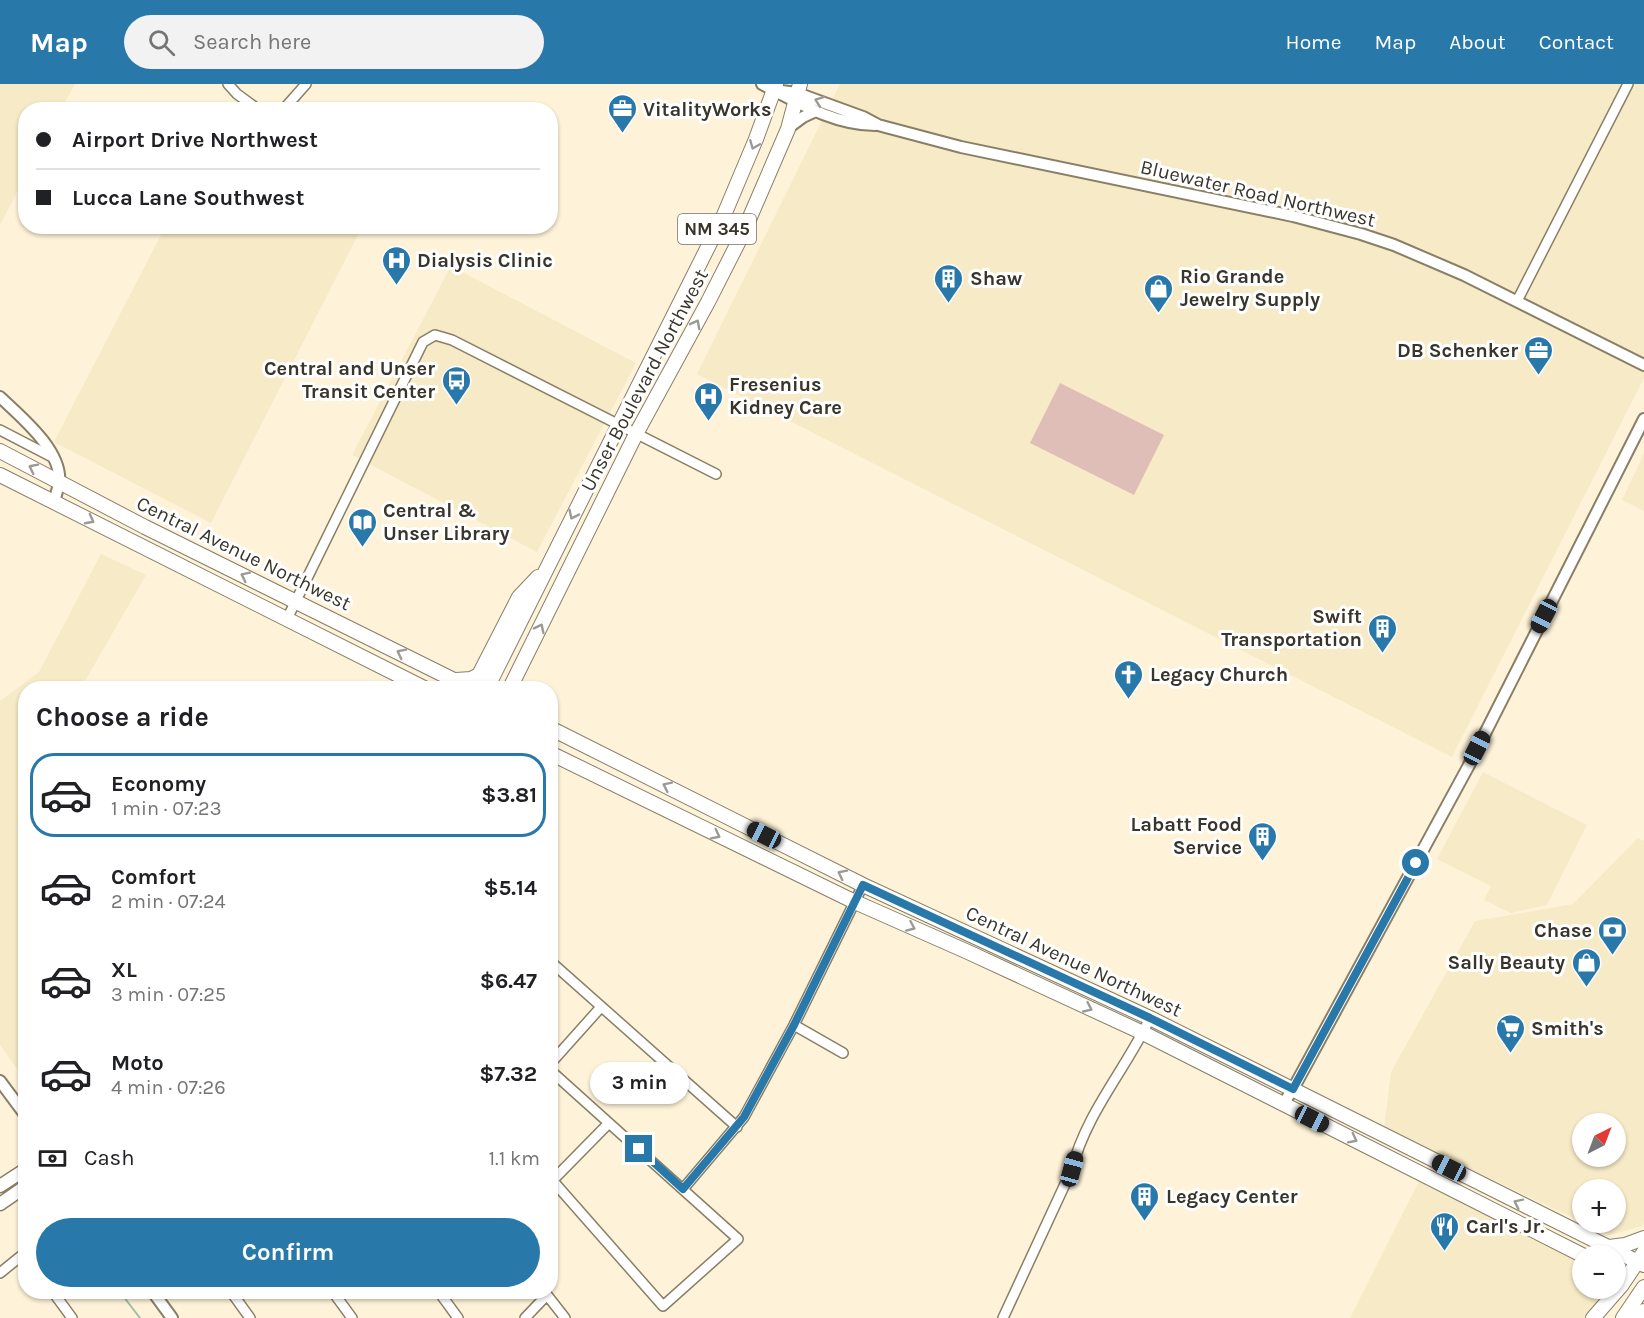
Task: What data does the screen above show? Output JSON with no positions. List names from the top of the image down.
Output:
{
  "streets": {
    "main road": ["NM 345", "Unser Boulevard Northwest", "Central Avenue Northwest"],
    "street": ["Bluewater Road Northwest"]
  },
  "crossings": [
    ["Bluewater Road Northwest", "Unser Boulevard Northwest"]
  ],
  "places": {
    "office": ["VitalityWorks", "DB Schenker"],
    "hospital": ["Dialysis Clinic", "Fresenius Kidney Care"],
    "building": [
      "Shaw",
      "Swift Transportation",
      "Labatt Food Service",
      "Legacy Center"
    ],
    "shop": ["Rio Grande Jewelry Supply", "Sally Beauty"],
    "bus stop": ["Central and Unser Transit Center"],
    "library": ["Central & Unser Library"],
    "church": ["Legacy Church"],
    "bank": ["Chase"],
    "supermarket": ["Smith's"],
    "restaurant": ["Carl's Jr."]
  },
  "north": "top right",
  "page": {
    "header": "Map",
    "search": "Search here",
    "nav": [
      "Home",
      "Map",
      "About",
      "Contact"
    ],
    "banner": ["Airport Drive Northwest", "Lucca Lane Southwest"],
    "heading": "Choose a ride",
    "list": [
      {
        "name": "Economy",
        "note": "1 min · 07:23",
        "value": "$3.81"
      },
      {
        "name": "Comfort",
        "note": "2 min · 07:24",
        "value": "$5.14"
      },
      {
        "name": "XL",
        "note": "3 min · 07:25",
        "value": "$6.47"
      },
      {
        "name": "Moto",
        "note": "4 min · 07:26",
        "value": "$7.32"
      }
    ],
    "bubble": "3 min",
    "map_buttons": ["+", "−"],
    "pay": ["Cash", "1.1 km"],
    "buttons": "Confirm"
  }
}
